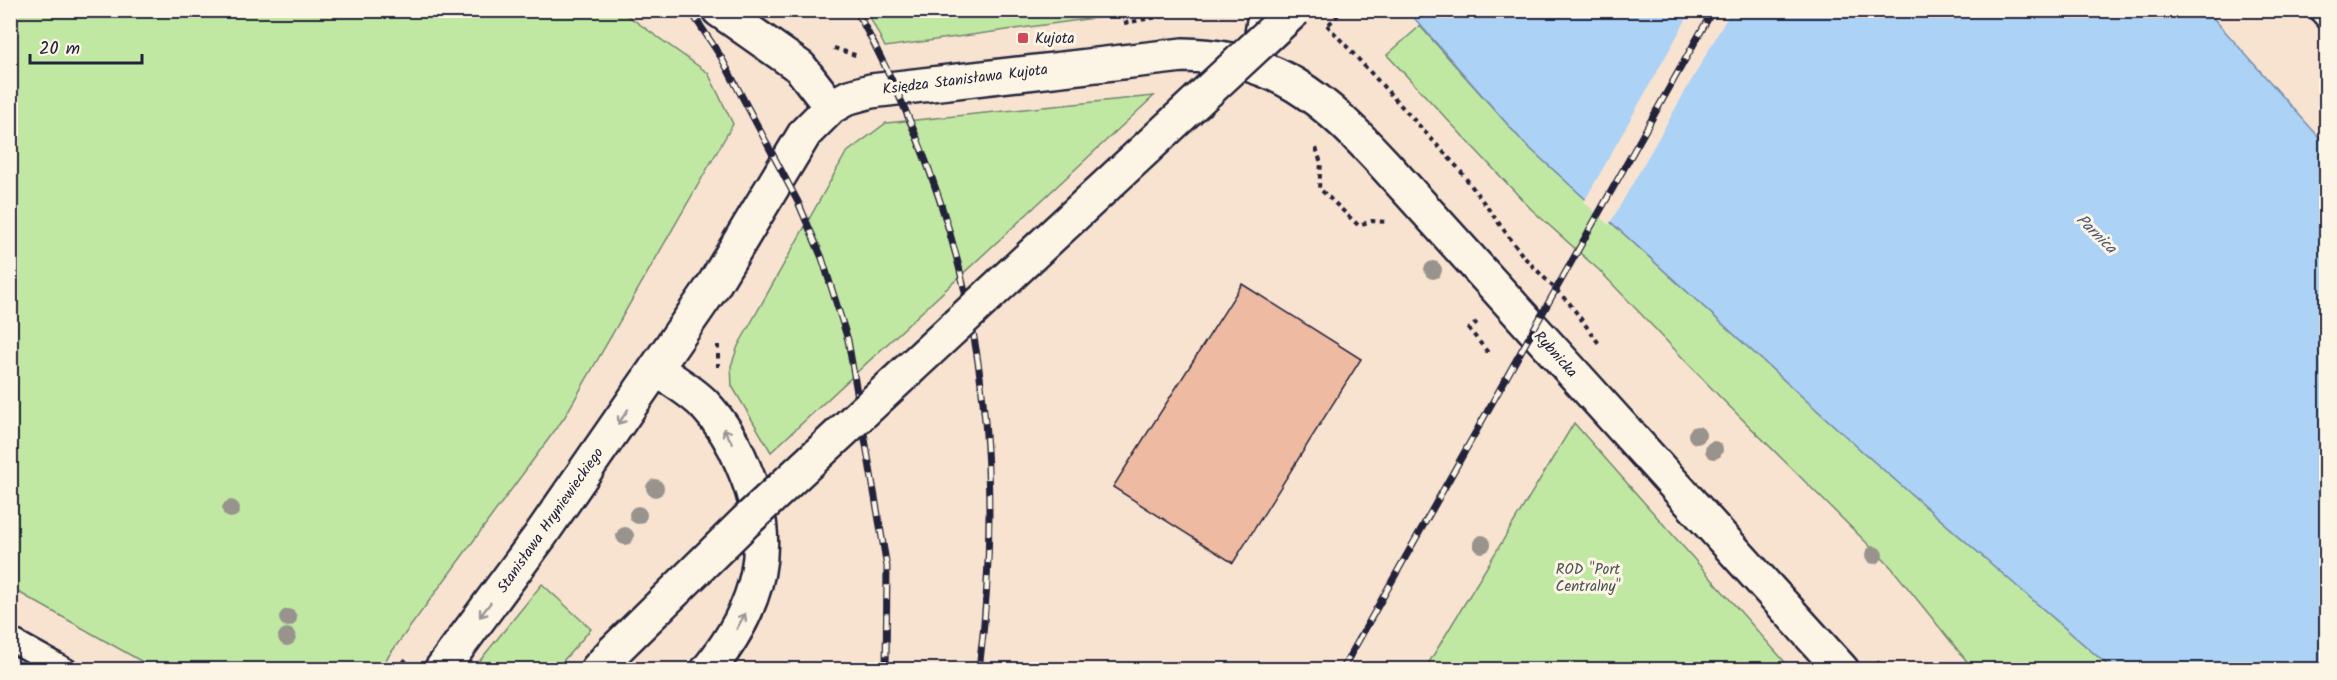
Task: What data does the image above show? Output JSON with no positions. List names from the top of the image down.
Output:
{
  "streets": {
    "street": ["Księdza Stanisława Kujota", "Rybnicka", "Stanisława Hryniewieckiego"]
  },
  "crossings": [
    ["Księdza Stanisława Kujota", "Rybnicka"],
    ["Księdza Stanisława Kujota", "Stanisława Hryniewieckiego"]
  ],
  "water": ["Parnica"],
  "parks": ["ROD \"Port Centralny\""],
  "places": {
    "transit": ["Kujota"]
  },
  "scale_bar": "20 m"
}
